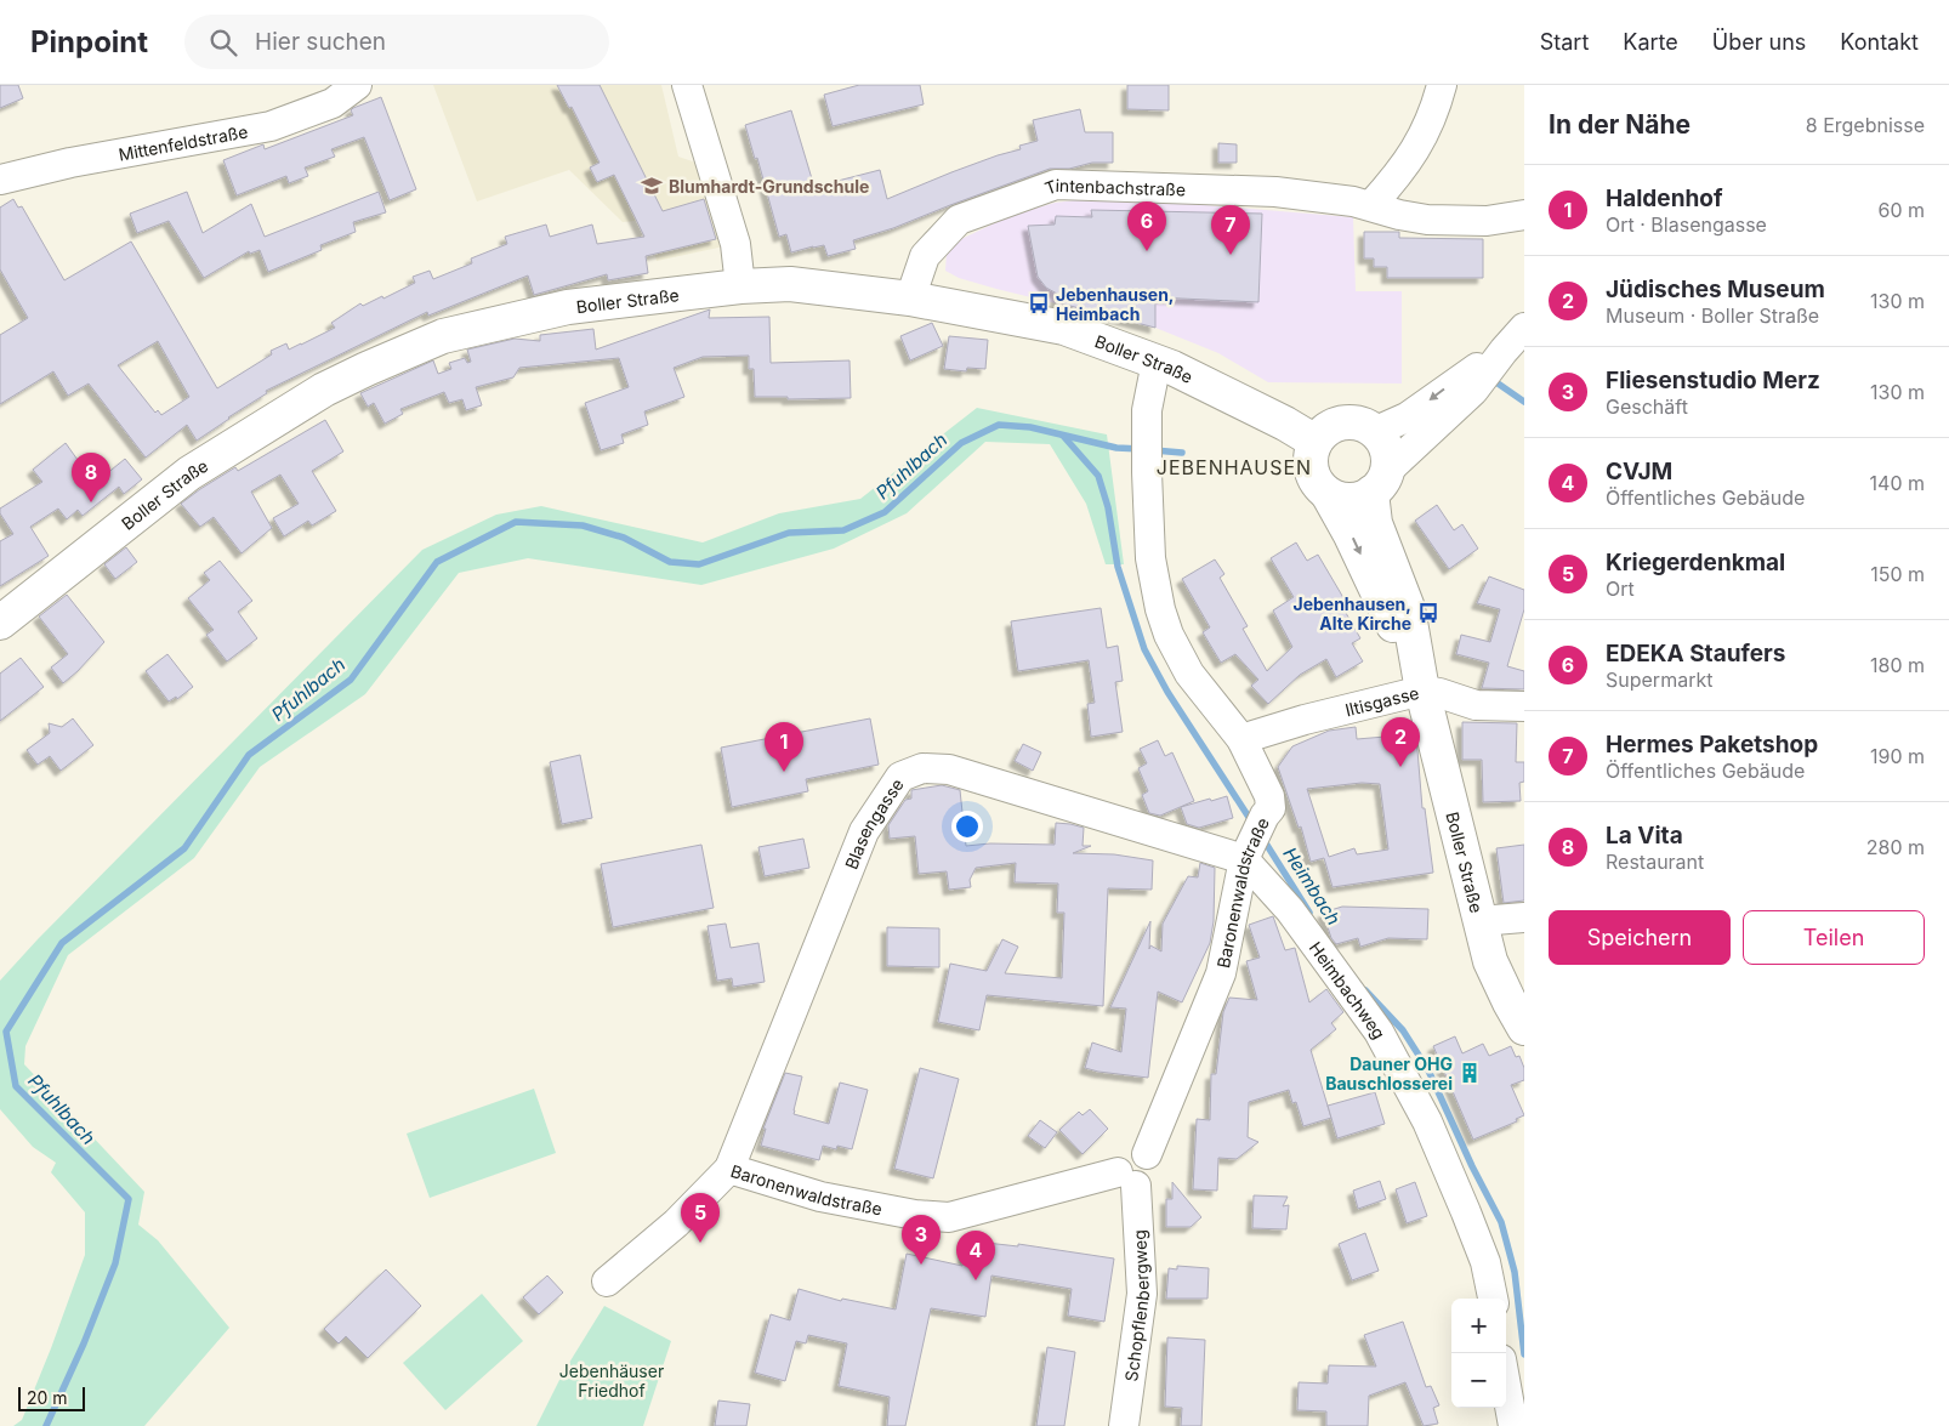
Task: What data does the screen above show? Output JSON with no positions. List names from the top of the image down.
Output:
{
  "streets": {
    "main road": ["Boller Straße"],
    "street": [
      "Mittenfeldstraße",
      "Tintenbachstraße",
      "Iltisgasse",
      "Blasengasse",
      "Baronenwaldstraße",
      "Heimbachweg",
      "Schopflenbergweg"
    ]
  },
  "crossings": [
    ["Tintenbachstraße", "Boller Straße"],
    ["Boller Straße", "Iltisgasse"],
    ["Boller Straße", "Baronenwaldstraße"],
    ["Iltisgasse", "Baronenwaldstraße"],
    ["Blasengasse", "Baronenwaldstraße"],
    ["Blasengasse", "Heimbachweg"],
    ["Baronenwaldstraße", "Heimbachweg"],
    ["Baronenwaldstraße", "Schopflenbergweg"]
  ],
  "districts": ["JEBENHAUSEN"],
  "water": ["Pfuhlbach", "Heimbach"],
  "parks": ["Jebenhäuser Friedhof"],
  "places": {
    "school or university": ["Blumhardt-Grundschule"],
    "bus stop": ["Jebenhausen, Heimbach", "Jebenhausen, Alte Kirche"],
    "building": ["Dauner OHG Bauschlosserei"]
  },
  "scale_bar": "20 m",
  "page": {
    "header": "Pinpoint",
    "search": "Hier suchen",
    "nav": [
      "Start",
      "Karte",
      "Über uns",
      "Kontakt"
    ],
    "heading": ["In der Nähe", "8 Ergebnisse"],
    "list": [
      {
        "mark": "1",
        "name": "Haldenhof",
        "note": "Ort · Blasengasse",
        "value": "60 m"
      },
      {
        "mark": "2",
        "name": "Jüdisches Museum",
        "note": "Museum · Boller Straße",
        "value": "130 m"
      },
      {
        "mark": "3",
        "name": "Fliesenstudio Merz",
        "note": "Geschäft",
        "value": "130 m"
      },
      {
        "mark": "4",
        "name": "CVJM",
        "note": "Öffentliches Gebäude",
        "value": "140 m"
      },
      {
        "mark": "5",
        "name": "Kriegerdenkmal",
        "note": "Ort",
        "value": "150 m"
      },
      {
        "mark": "6",
        "name": "EDEKA Staufers",
        "note": "Supermarkt",
        "value": "180 m"
      },
      {
        "mark": "7",
        "name": "Hermes Paketshop",
        "note": "Öffentliches Gebäude",
        "value": "190 m"
      },
      {
        "mark": "8",
        "name": "La Vita",
        "note": "Restaurant",
        "value": "280 m"
      }
    ],
    "pins": [
      "6",
      "7",
      "8",
      "2",
      "1",
      "5",
      "3",
      "4"
    ],
    "buttons": ["Speichern", "Teilen"],
    "map_buttons": ["+", "−"],
    "scale": "20 m"
  }
}
